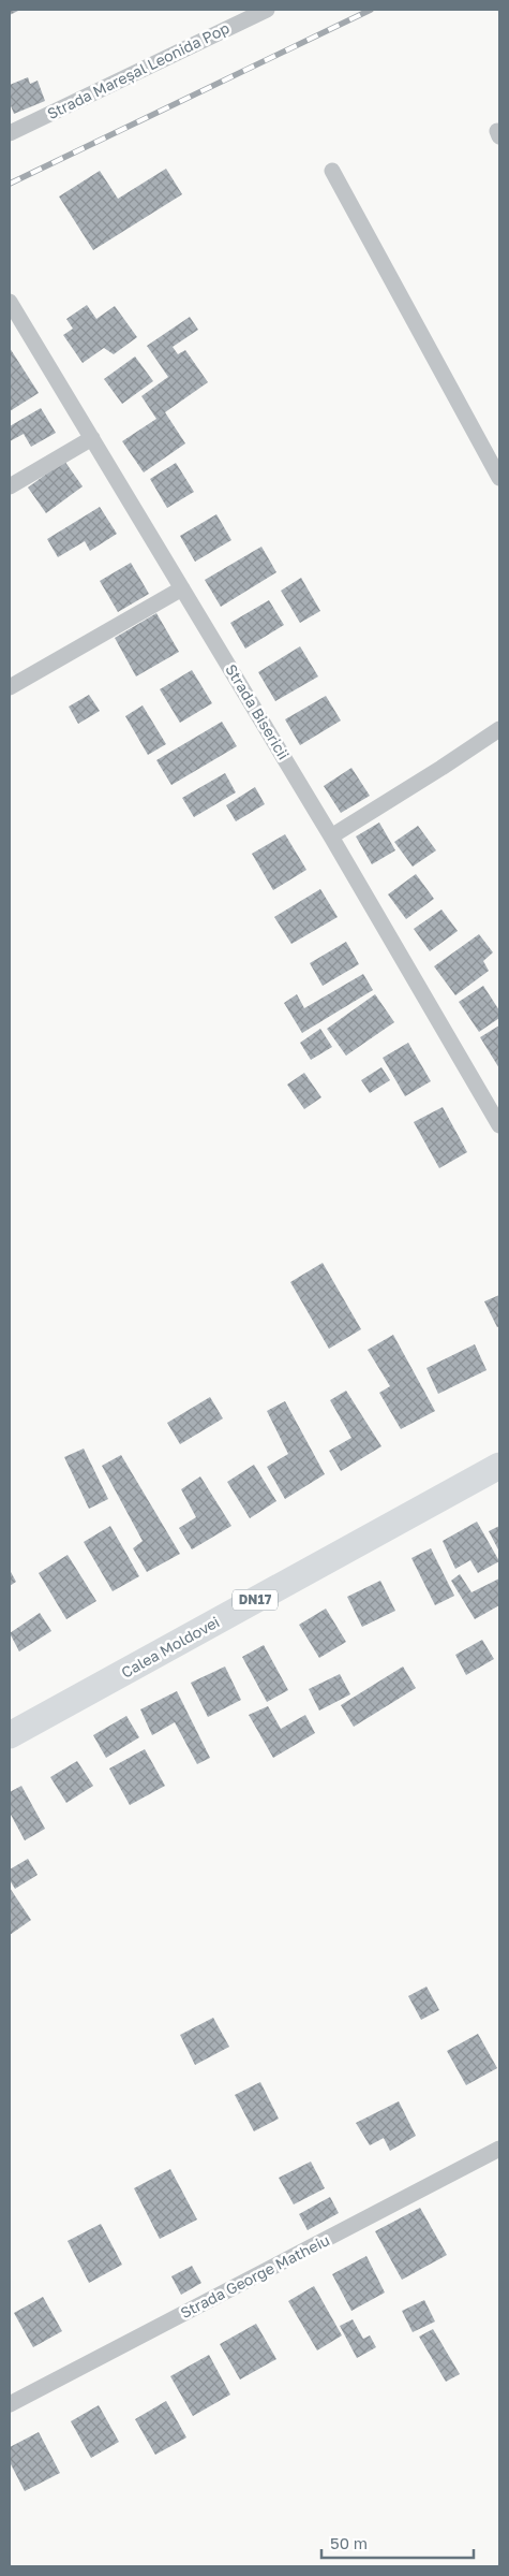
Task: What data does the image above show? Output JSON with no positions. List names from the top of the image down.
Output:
{
  "streets": {
    "highway": ["DN17", "Calea Moldovei"],
    "street": ["Strada Mareșal Leonida Pop", "Strada Bisericii", "Strada George Matheiu"]
  },
  "scale_bar": "50 m"
}
